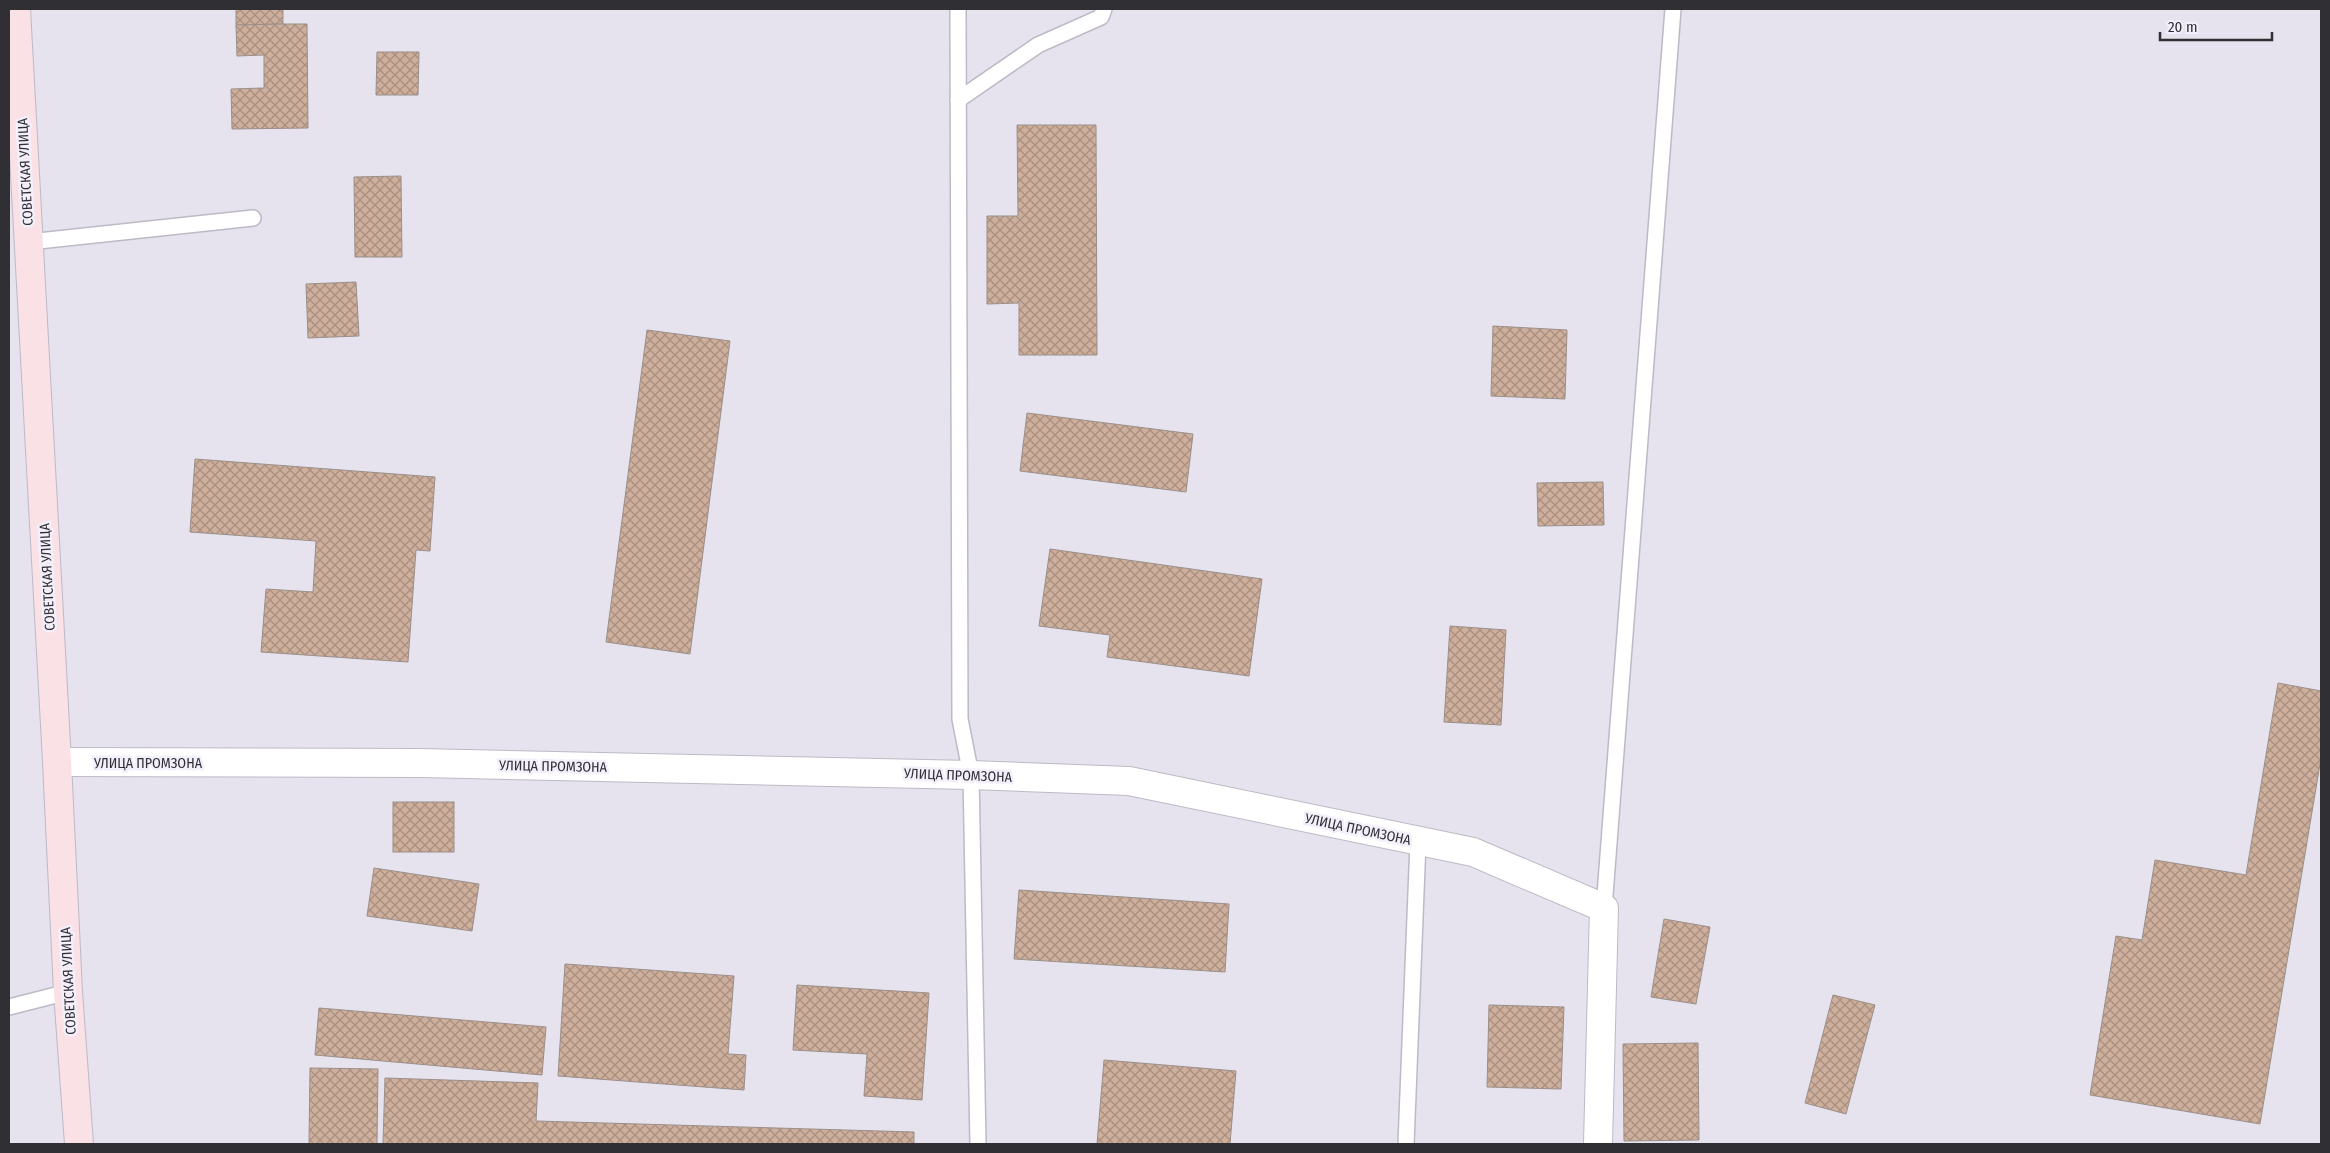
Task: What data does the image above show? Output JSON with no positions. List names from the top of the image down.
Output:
{
  "streets": {
    "street": ["СОВЕТСКАЯ УЛИЦА", "УЛИЦА ПРОМЗОНА"]
  },
  "crossings": [
    ["СОВЕТСКАЯ УЛИЦА", "УЛИЦА ПРОМЗОНА"]
  ],
  "scale_bar": "20 m"
}
